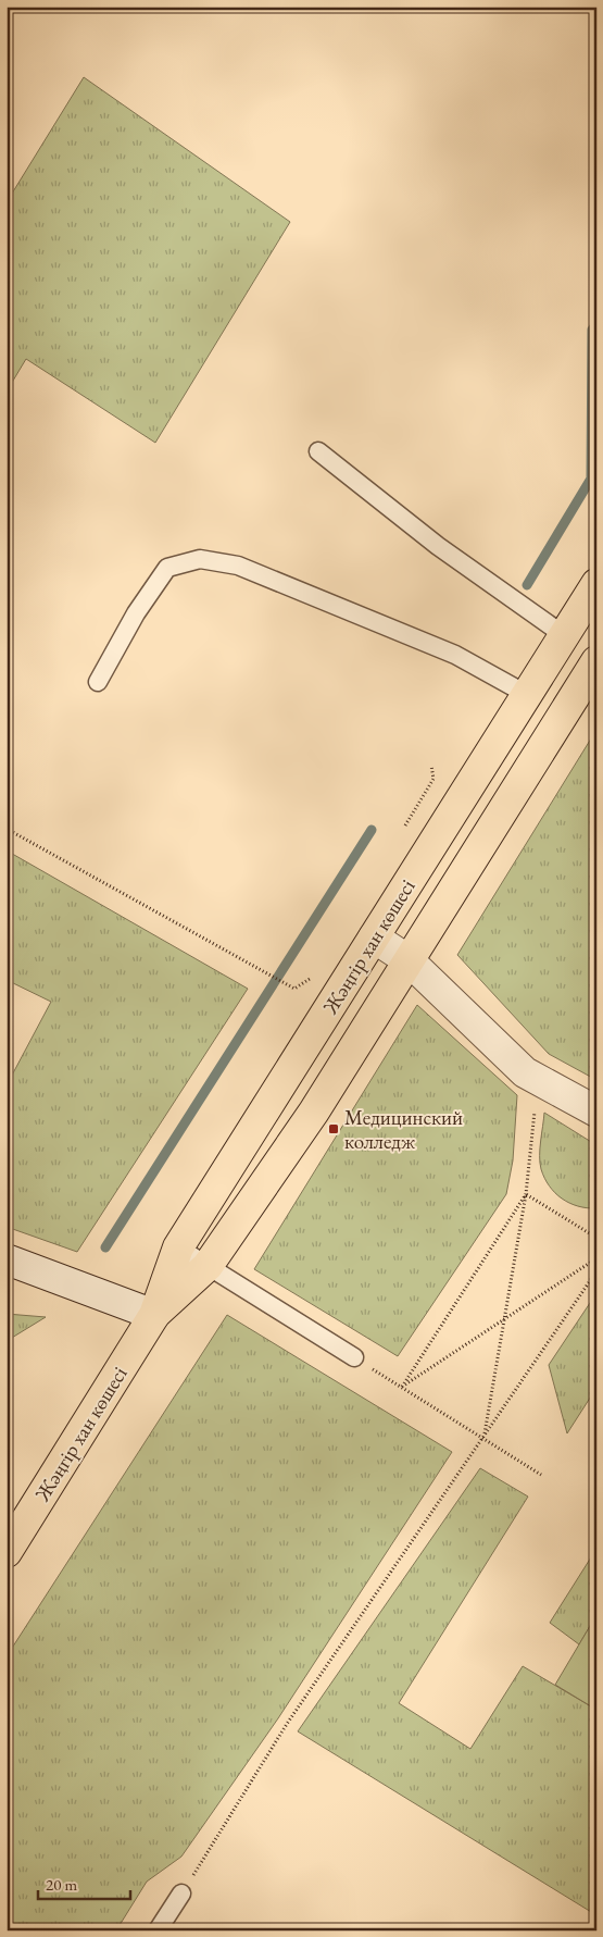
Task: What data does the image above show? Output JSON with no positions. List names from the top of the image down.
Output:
{
  "streets": {
    "main road": ["Жәңгір хан көшесі"]
  },
  "places": {
    "transit": ["Медицинский колледж"]
  },
  "scale_bar": "20 m"
}
